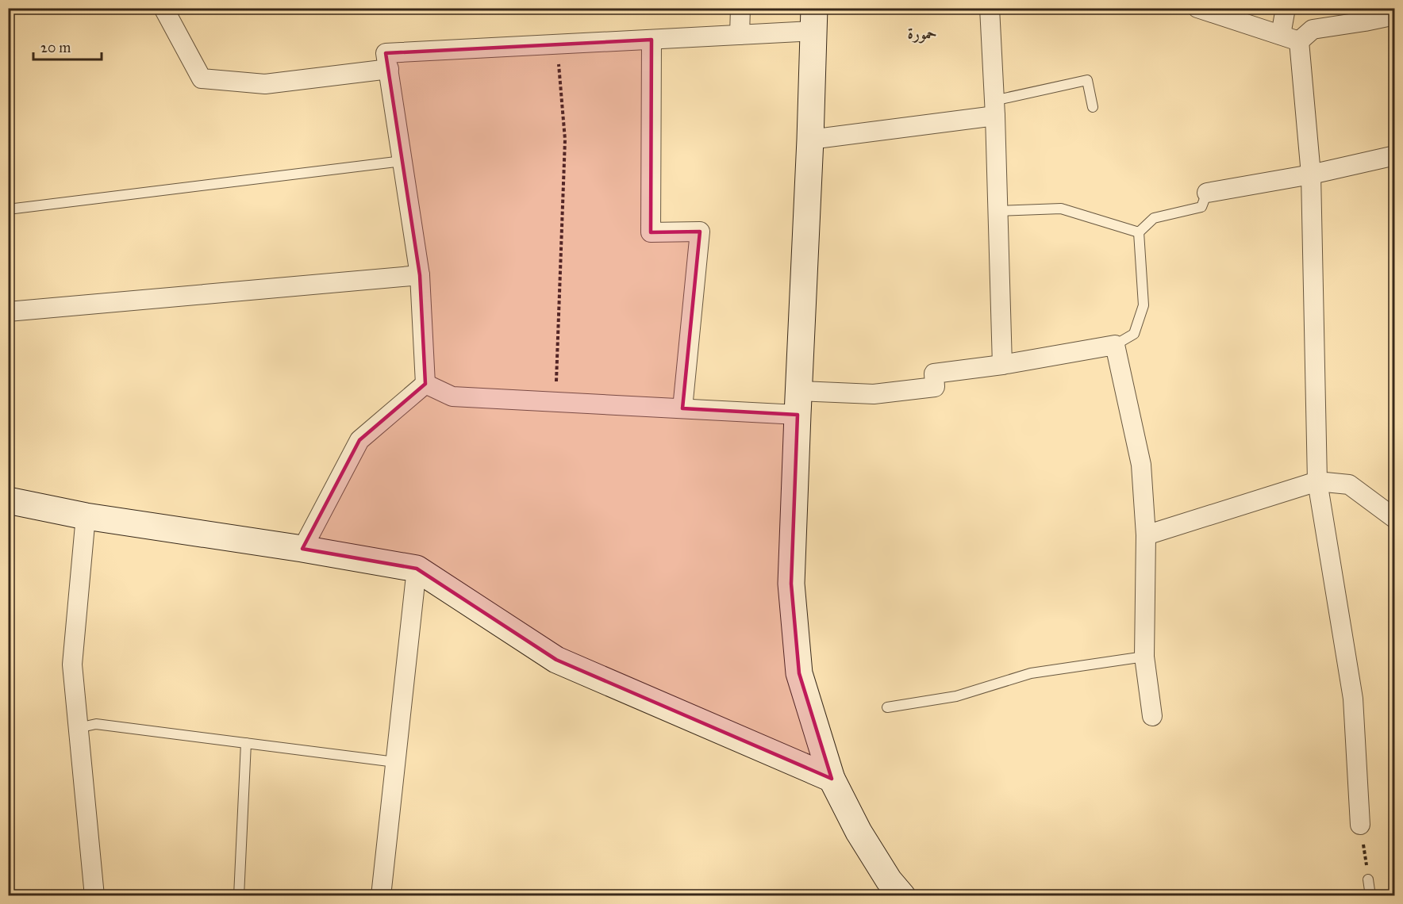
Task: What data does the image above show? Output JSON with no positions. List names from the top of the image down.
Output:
{
  "districts": ["حمورة"],
  "scale_bar": "20 m"
}
